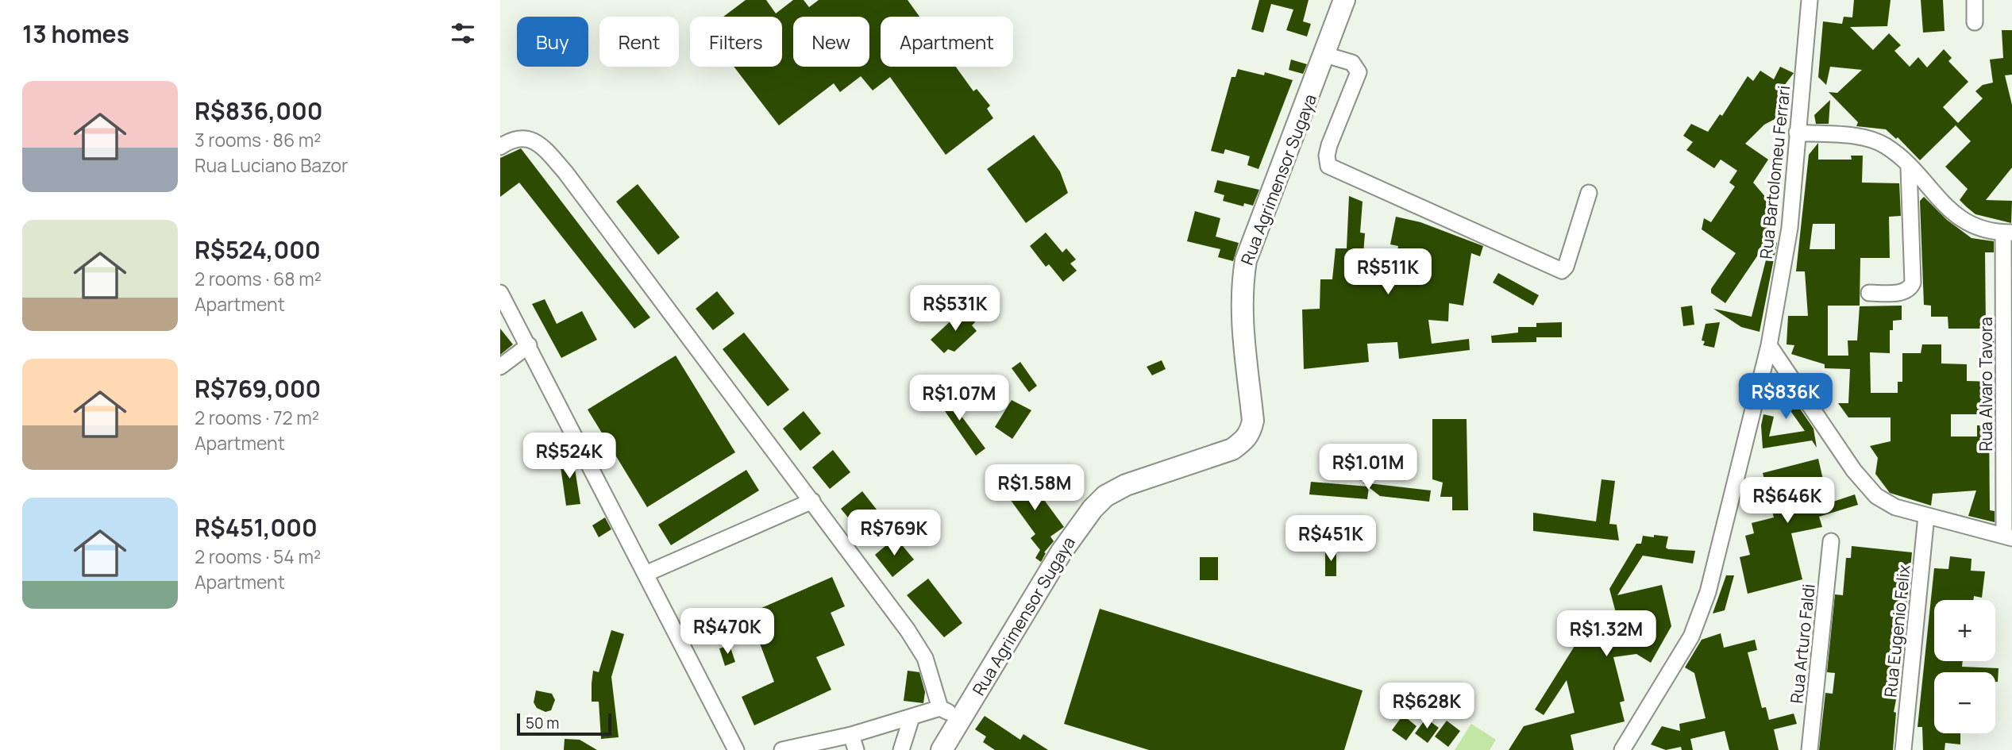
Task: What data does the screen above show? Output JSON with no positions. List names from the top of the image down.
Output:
{
  "streets": {
    "main road": ["Rua Agrimensor Sugaya"],
    "street": [
      "Rua Bartolomeu Ferrari",
      "Rua Alvaro Tavora",
      "Rua Eugenio Felix",
      "Rua Arturo Faldi"
    ]
  },
  "scale_bar": "50 m",
  "page": {
    "heading": "13 homes",
    "chip": [
      "Buy",
      "Rent",
      "Filters",
      "New",
      "Apartment"
    ],
    "list": [
      {
        "name": "R$836,000",
        "note": "3 rooms · 86 m² · Rua Luciano Bazor"
      },
      {
        "name": "R$524,000",
        "note": "2 rooms · 68 m² · Apartment"
      },
      {
        "name": "R$769,000",
        "note": "2 rooms · 72 m² · Apartment"
      },
      {
        "name": "R$451,000",
        "note": "2 rooms · 54 m² · Apartment"
      }
    ],
    "price": [
      "R$511K",
      "R$531K",
      "R$836K",
      "R$1.07M",
      "R$524K",
      "R$1.01M",
      "R$1.58M",
      "R$646K",
      "R$769K",
      "R$451K",
      "R$470K",
      "R$1.32M",
      "R$628K"
    ],
    "map_buttons": ["+", "−"],
    "scale": "50 m"
  }
}
